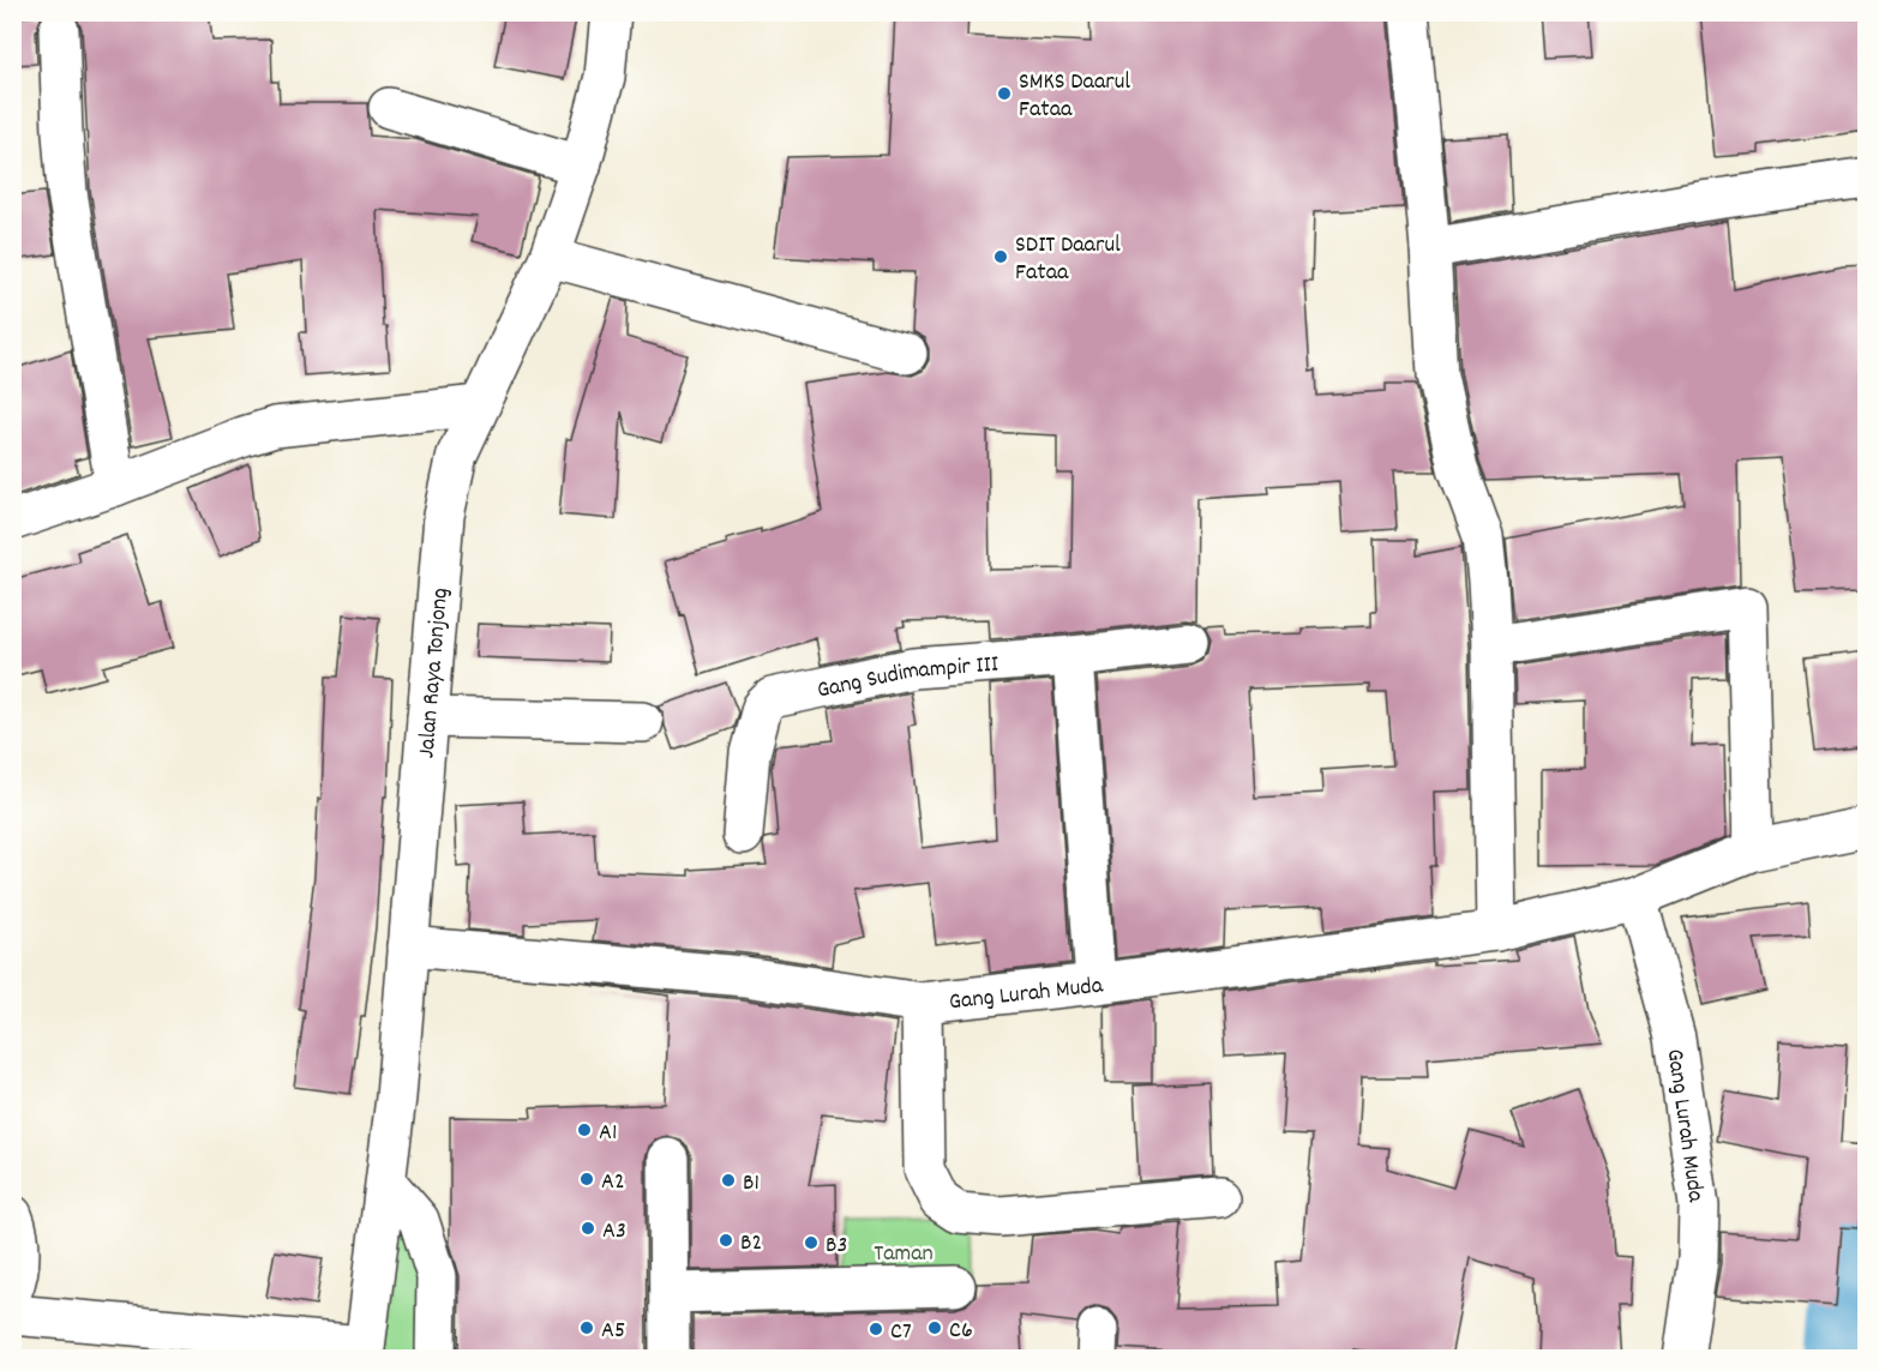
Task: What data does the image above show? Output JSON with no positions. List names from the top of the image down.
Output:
{
  "streets": {
    "street": ["Jalan Raya Tonjong", "Gang Sudimampir III", "Gang Lurah Muda"]
  },
  "crossings": [
    ["Jalan Raya Tonjong", "Gang Lurah Muda"]
  ],
  "parks": ["Taman"],
  "places": [
    "SMKS Daarul Fataa",
    "SDIT Daarul Fataa",
    "A1",
    "A2",
    "B1",
    "A3",
    "B2",
    "B3",
    "A5",
    "C6",
    "C7"
  ]
}
